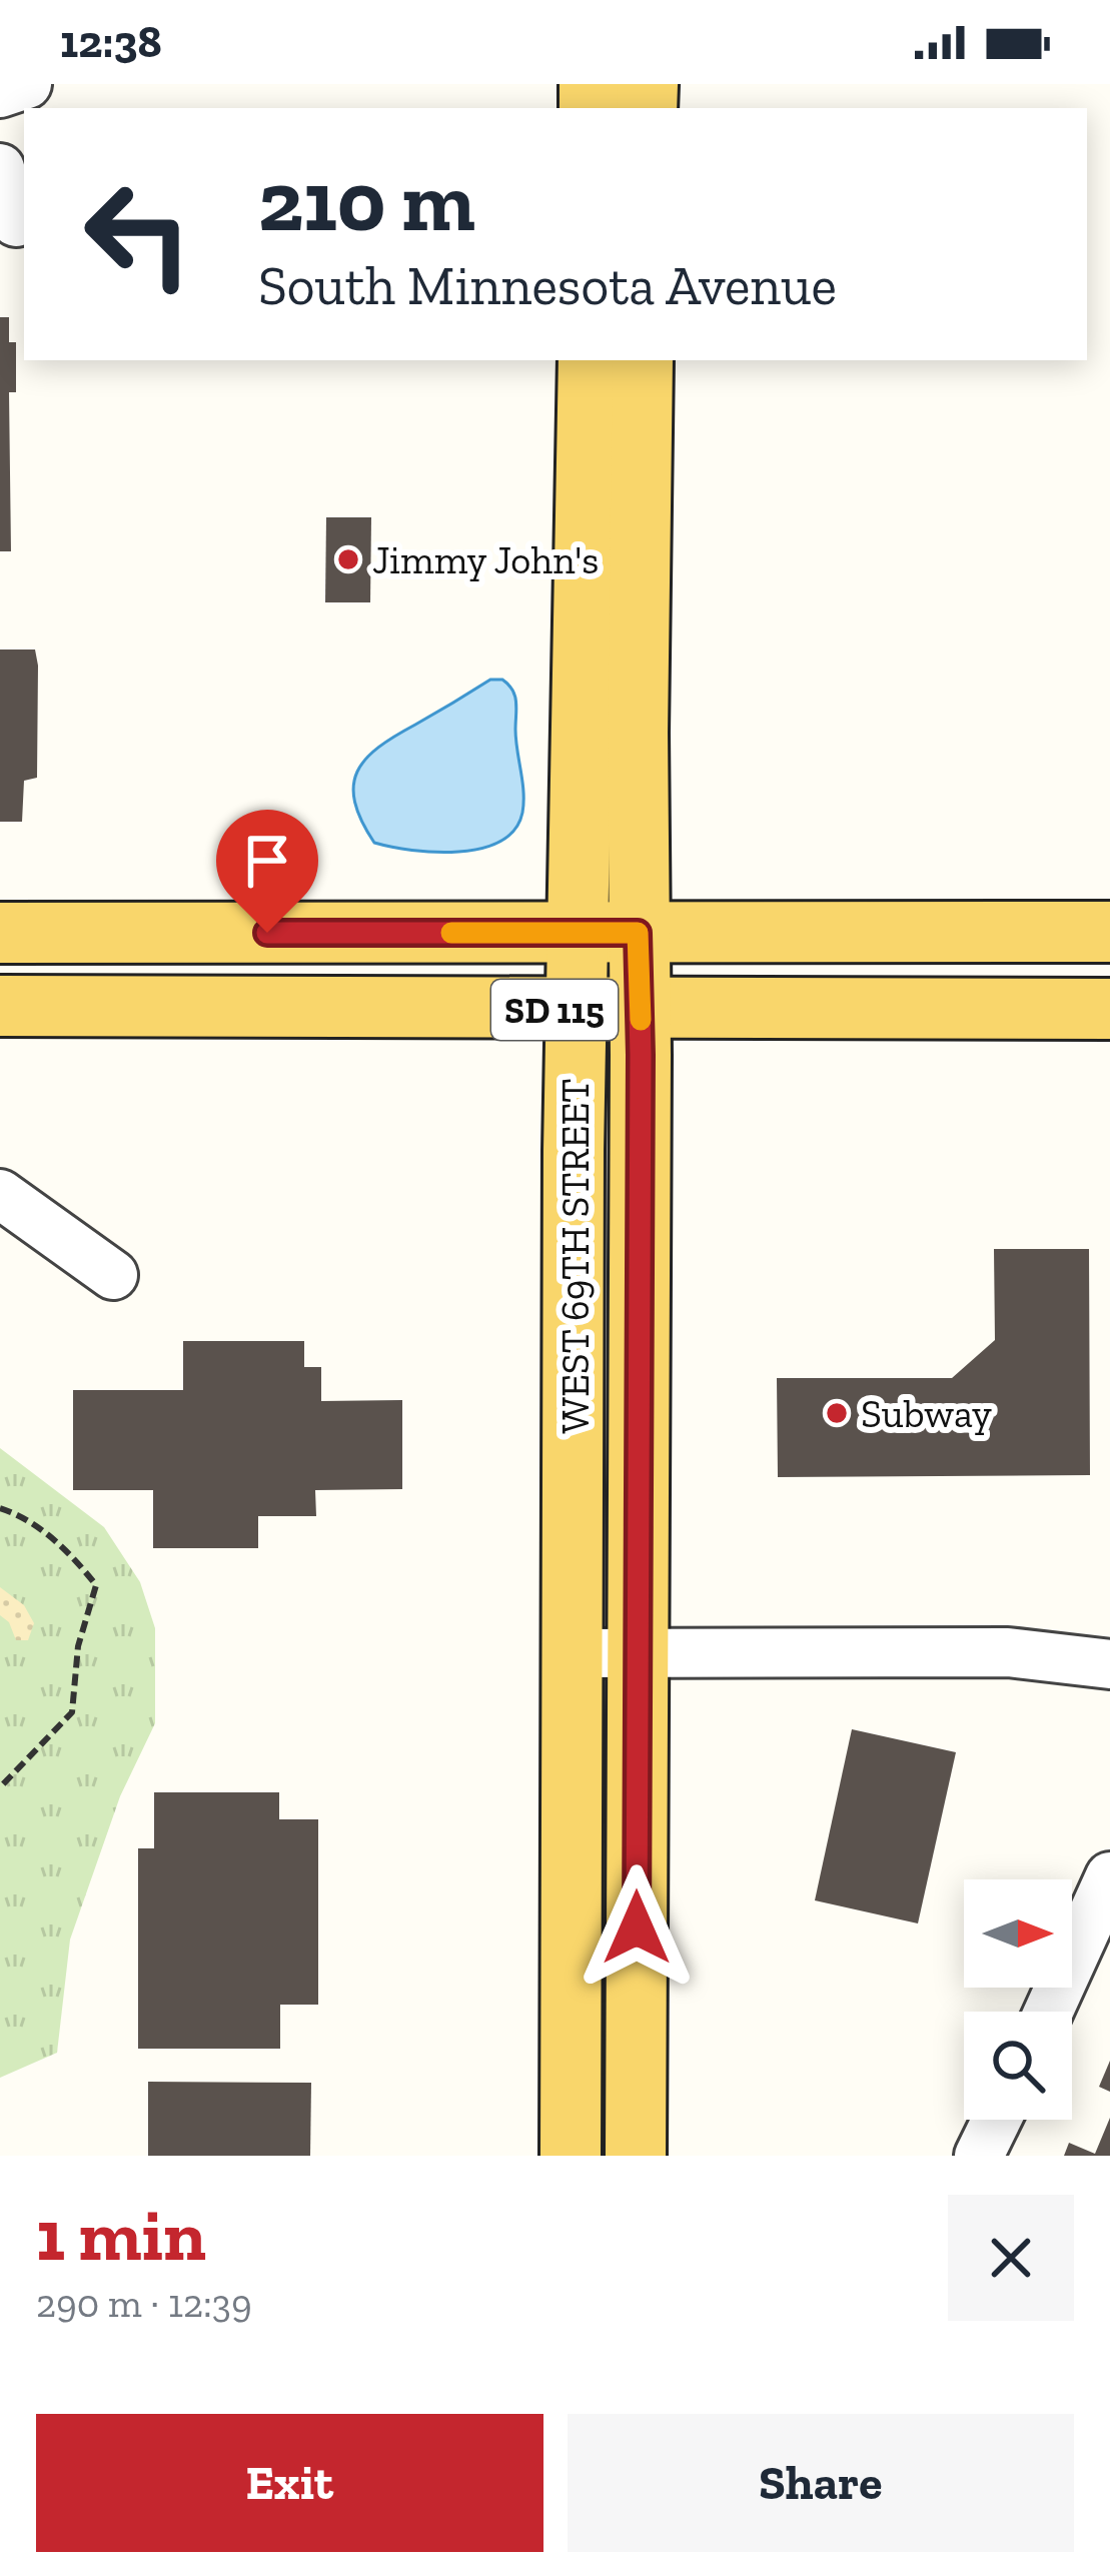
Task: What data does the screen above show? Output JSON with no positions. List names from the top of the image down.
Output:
{
  "streets": {
    "main road": ["SD 115", "WEST 69TH STREET"]
  },
  "crossings": [
    ["SD 115", "WEST 69TH STREET"]
  ],
  "places": ["Jimmy John's", "Subway"],
  "north": "right",
  "page": {
    "status": "12:38",
    "turn": ["210 m", "South Minnesota Avenue"],
    "heading": ["1 min", "290 m · 12:39"],
    "buttons": ["Exit", "Share"]
  }
}
